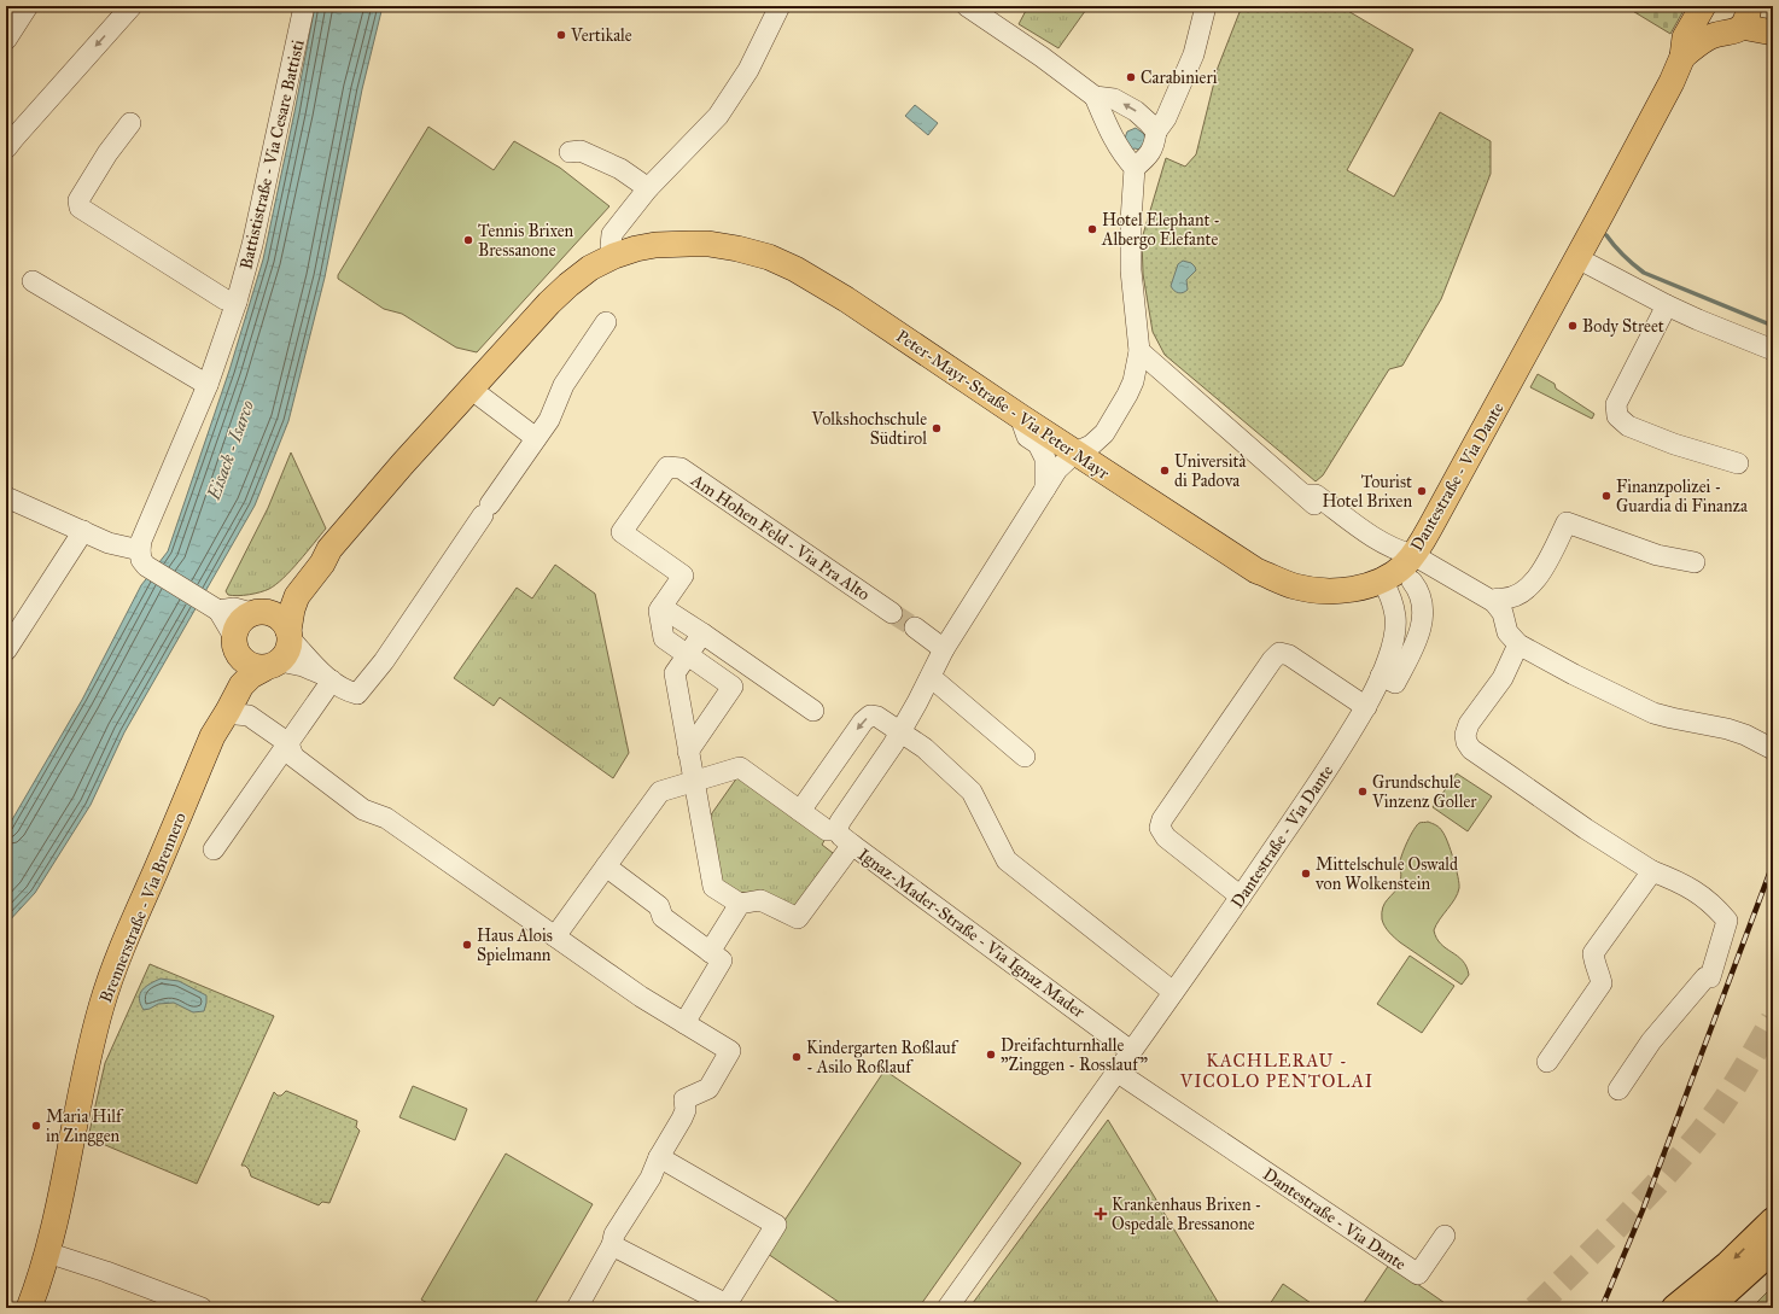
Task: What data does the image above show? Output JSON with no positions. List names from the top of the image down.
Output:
{
  "streets": {
    "main road": ["Peter-Mayr-Straße - Via Peter Mayr", "Dantestraße - Via Dante", "Brennerstraße - Via Brennero"],
    "street": ["Battististraße - Via Cesare Battisti", "Am Hohen Feld - Via Pra Alto", "Ignaz-Mader-Straße - Via Ignaz Mader"]
  },
  "crossings": [
    ["Peter-Mayr-Straße - Via Peter Mayr", "Dantestraße - Via Dante"],
    ["Peter-Mayr-Straße - Via Peter Mayr", "Brennerstraße - Via Brennero"],
    ["Dantestraße - Via Dante", "Ignaz-Mader-Straße - Via Ignaz Mader"]
  ],
  "districts": ["KACHLERAU - VICOLO PENTOLAI"],
  "water": ["Eisack - Isarco"],
  "places": {
    "other": [
      "Vertikale",
      "Carabinieri",
      "Hotel Elephant - Albergo Elefante",
      "Tennis Brixen Bressanone",
      "Body Street",
      "Volkshochschule Südtirol",
      "Università di Padova",
      "Tourist Hotel Brixen",
      "Finanzpolizei - Guardia di Finanza",
      "Grundschule Vinzenz Goller",
      "Mittelschule Oswald von Wolkenstein",
      "Haus Alois Spielmann",
      "Dreifachturnhalle \"Zinggen - Rosslauf\"",
      "Kindergarten Roßlauf - Asilo Roßlauf",
      "Maria Hilf in Zinggen"
    ],
    "health": ["Krankenhaus Brixen - Ospedale Bressanone"]
  }
}
